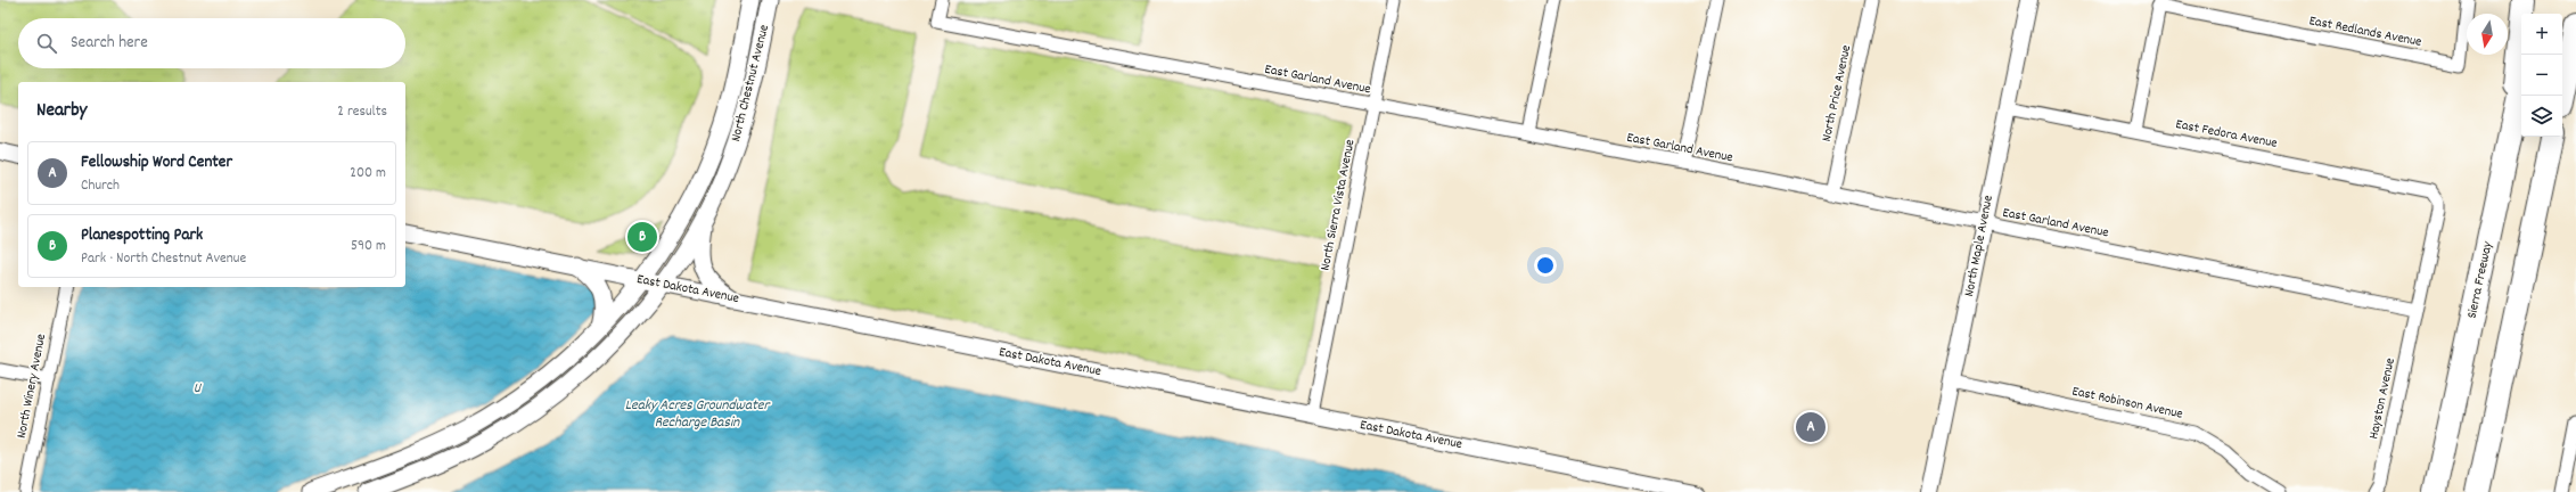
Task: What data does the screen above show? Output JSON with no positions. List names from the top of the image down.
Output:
{
  "streets": {
    "highway": ["Sierra Freeway"],
    "main road": ["North Chestnut Avenue"],
    "street": [
      "East Redlands Avenue",
      "East Garland Avenue",
      "North Price Avenue",
      "East Fedora Avenue",
      "North Sierra Vista Avenue",
      "North Maple Avenue",
      "East Dakota Avenue",
      "North Winery Avenue",
      "Hayston Avenue",
      "East Robinson Avenue"
    ]
  },
  "crossings": [
    ["East Garland Avenue", "North Price Avenue"],
    ["East Garland Avenue", "North Sierra Vista Avenue"],
    ["East Garland Avenue", "North Maple Avenue"],
    ["East Garland Avenue", "Hayston Avenue"],
    ["North Chestnut Avenue", "East Dakota Avenue"],
    ["East Fedora Avenue", "North Maple Avenue"],
    ["East Fedora Avenue", "Hayston Avenue"],
    ["North Sierra Vista Avenue", "East Dakota Avenue"],
    ["North Maple Avenue", "East Robinson Avenue"]
  ],
  "water": ["U", "Leaky Acres Groundwater Recharge Basin"],
  "north": "bottom",
  "page": {
    "map_buttons": ["+", "−"],
    "search": "Search here",
    "heading": ["Nearby", "2 results"],
    "list": [
      {
        "mark": "A",
        "name": "Fellowship Word Center",
        "note": "Church",
        "value": "200 m"
      },
      {
        "mark": "B",
        "name": "Planespotting Park",
        "note": "Park · North Chestnut Avenue",
        "value": "590 m"
      }
    ],
    "pins": ["B", "A"]
  }
}
